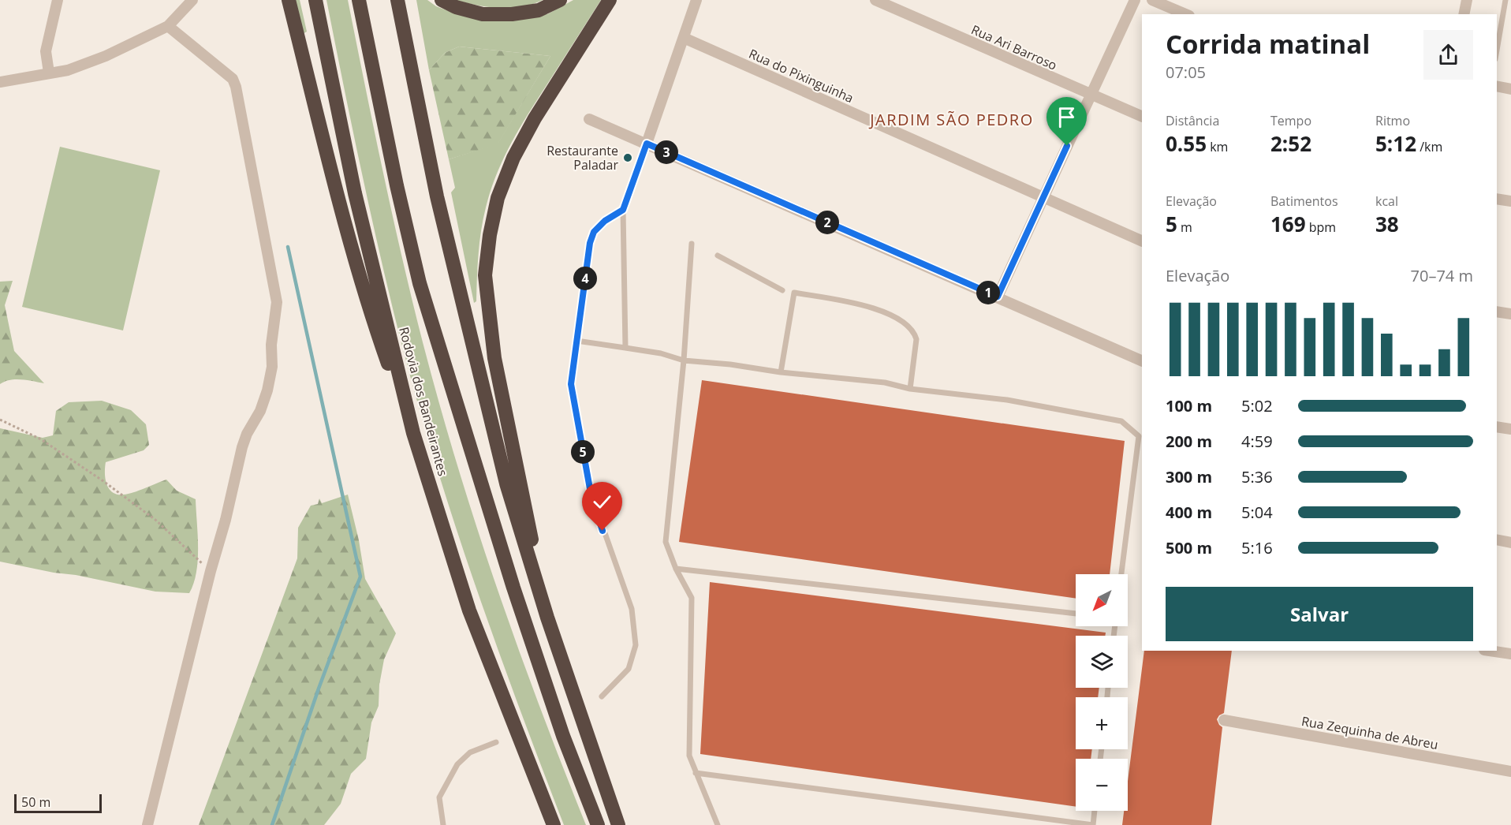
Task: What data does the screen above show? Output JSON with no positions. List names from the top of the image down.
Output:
{
  "streets": {
    "highway": ["Rodovia dos Bandeirantes"],
    "street": ["Rua Ari Barroso", "Rua do Pixinguinha", "Rua Zequinha de Abreu"]
  },
  "districts": ["JARDIM SÃO PEDRO"],
  "places": ["Restaurante Paladar"],
  "scale_bar": "50 m",
  "north": "bottom left",
  "page": {
    "heading": ["Corrida matinal", "07:05"],
    "stats": [
      ["Distância", "0.55 km"],
      ["Tempo", "2:52"],
      ["Ritmo", "5:12 /km"],
      ["Elevação", "5 m"],
      ["Batimentos", "169 bpm"],
      ["kcal", "38"]
    ],
    "pins": [
      "3",
      "2",
      "4",
      "1",
      "5"
    ],
    "chart": ["Elevação", "70–74 m"],
    "list": [
      {
        "name": "100 m",
        "note": "5:02"
      },
      {
        "name": "200 m",
        "note": "4:59"
      },
      {
        "name": "300 m",
        "note": "5:36"
      },
      {
        "name": "400 m",
        "note": "5:04"
      },
      {
        "name": "500 m",
        "note": "5:16"
      }
    ],
    "map_buttons": ["+", "−"],
    "buttons": "Salvar",
    "scale": "50 m"
  }
}
